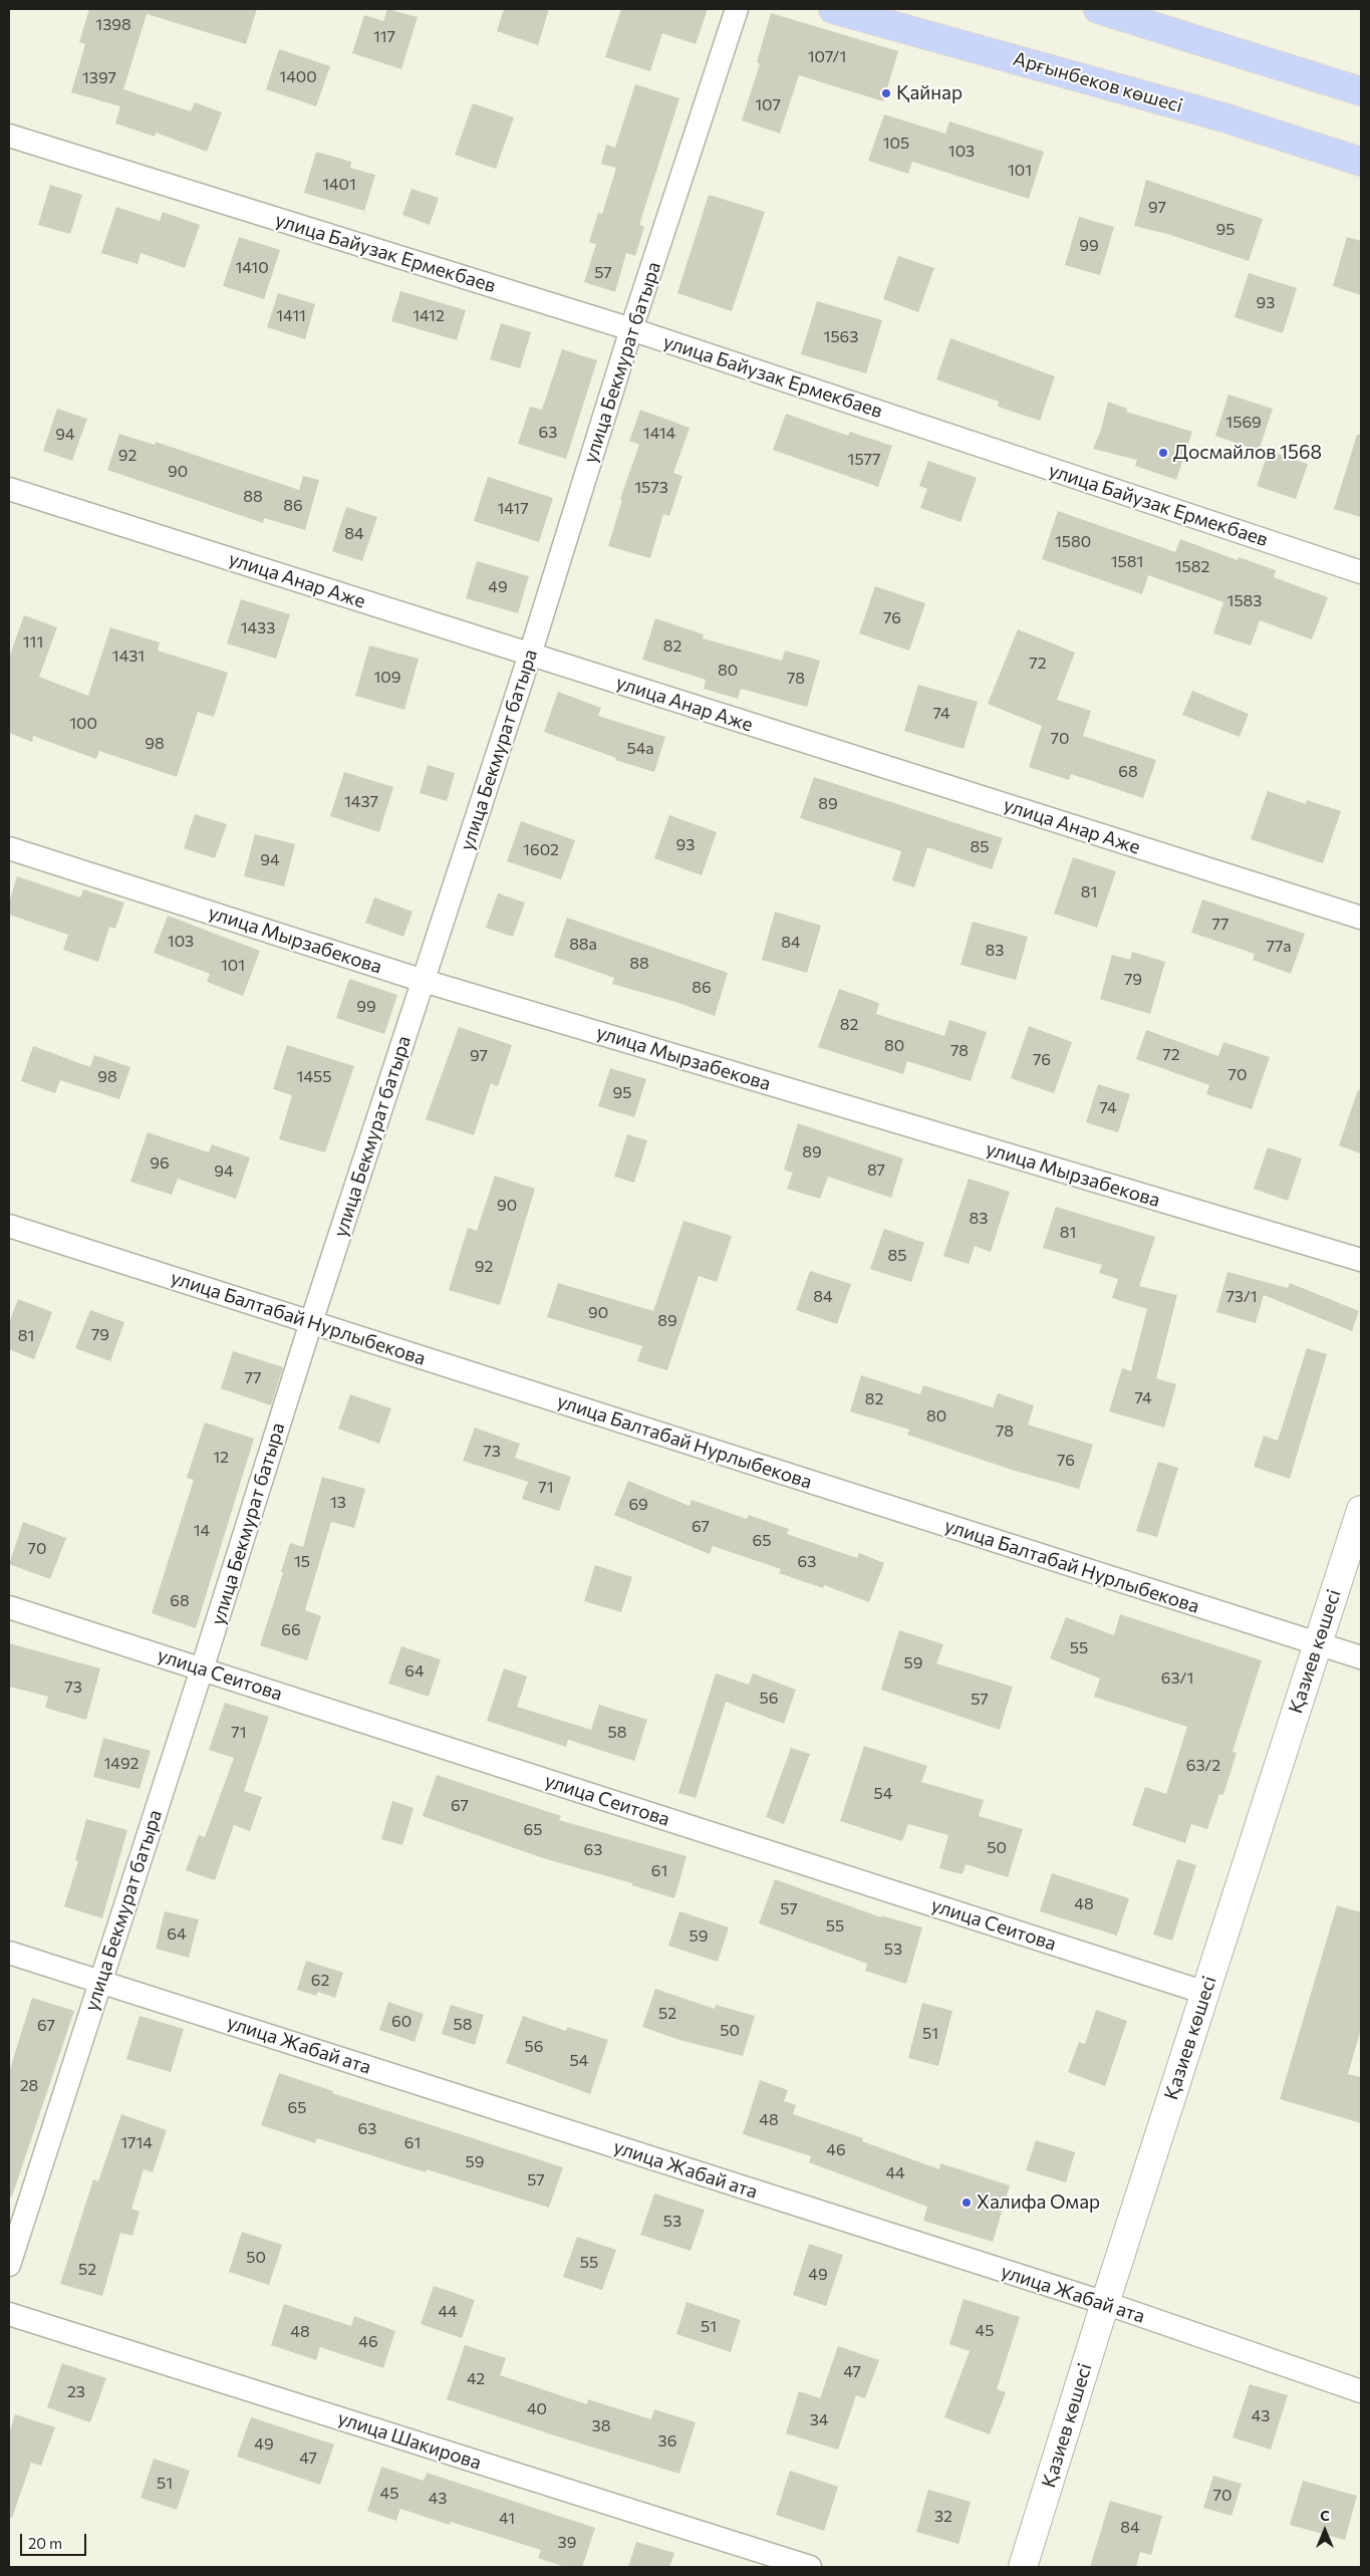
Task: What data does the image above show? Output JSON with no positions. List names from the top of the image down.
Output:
{
  "streets": {
    "main road": ["Арғынбеков көшесі"],
    "street": [
      "улица Байузак Ермекбаев",
      "улица Бекмурат батыра",
      "улица Анар Аже",
      "улица Мырзабекова",
      "улица Балтабай Нурлыбекова",
      "Қазиев көшесі",
      "улица Сеитова",
      "улица Жабай ата",
      "улица Шакирова"
    ]
  },
  "crossings": [
    ["улица Байузак Ермекбаев", "улица Бекмурат батыра"],
    ["улица Бекмурат батыра", "улица Анар Аже"],
    ["улица Бекмурат батыра", "улица Мырзабекова"],
    ["улица Бекмурат батыра", "улица Балтабай Нурлыбекова"],
    ["улица Бекмурат батыра", "улица Сеитова"],
    ["улица Бекмурат батыра", "улица Жабай ата"],
    ["улица Балтабай Нурлыбекова", "Қазиев көшесі"],
    ["Қазиев көшесі", "улица Сеитова"],
    ["Қазиев көшесі", "улица Жабай ата"]
  ],
  "places": ["Қайнар", "Досмайлов 1568", "Халифа Омар"],
  "house_numbers": [
    "1398",
    "117",
    "107/1",
    "1400",
    "1397",
    "107",
    "105",
    "103",
    "101",
    "1401",
    "97",
    "95",
    "99",
    "1410",
    "57",
    "93",
    "1411",
    "1412",
    "1563",
    "1569",
    "63",
    "1414",
    "94",
    "92",
    "1577",
    "90",
    "1573",
    "88",
    "86",
    "1417",
    "84",
    "1580",
    "1581",
    "1582",
    "49",
    "1583",
    "76",
    "1433",
    "111",
    "82",
    "1431",
    "72",
    "80",
    "109",
    "78",
    "74",
    "100",
    "70",
    "98",
    "54а",
    "68",
    "1437",
    "89",
    "93",
    "85",
    "1602",
    "94",
    "81",
    "77",
    "103",
    "84",
    "88а",
    "77а",
    "83",
    "88",
    "101",
    "79",
    "86",
    "99",
    "82",
    "80",
    "78",
    "72",
    "97",
    "76",
    "70",
    "98",
    "1455",
    "95",
    "74",
    "89",
    "96",
    "87",
    "94",
    "90",
    "83",
    "81",
    "85",
    "92",
    "84",
    "73/1",
    "90",
    "89",
    "79",
    "81",
    "77",
    "74",
    "82",
    "80",
    "78",
    "73",
    "12",
    "76",
    "71",
    "13",
    "69",
    "67",
    "14",
    "65",
    "70",
    "15",
    "63",
    "68",
    "66",
    "55",
    "59",
    "64",
    "63/1",
    "73",
    "56",
    "57",
    "71",
    "58",
    "1492",
    "63/2",
    "54",
    "67",
    "65",
    "50",
    "63",
    "61",
    "48",
    "57",
    "55",
    "64",
    "59",
    "53",
    "62",
    "52",
    "60",
    "58",
    "67",
    "50",
    "51",
    "56",
    "54",
    "28",
    "65",
    "48",
    "63",
    "1714",
    "61",
    "46",
    "59",
    "44",
    "57",
    "53",
    "50",
    "55",
    "52",
    "49",
    "44",
    "51",
    "45",
    "48",
    "46",
    "47",
    "42",
    "23",
    "40",
    "43",
    "34",
    "38",
    "36",
    "49",
    "47",
    "51",
    "45",
    "70",
    "43",
    "32",
    "41",
    "84",
    "39"
  ],
  "scale_bar": "20 m",
  "north": "top"
}
